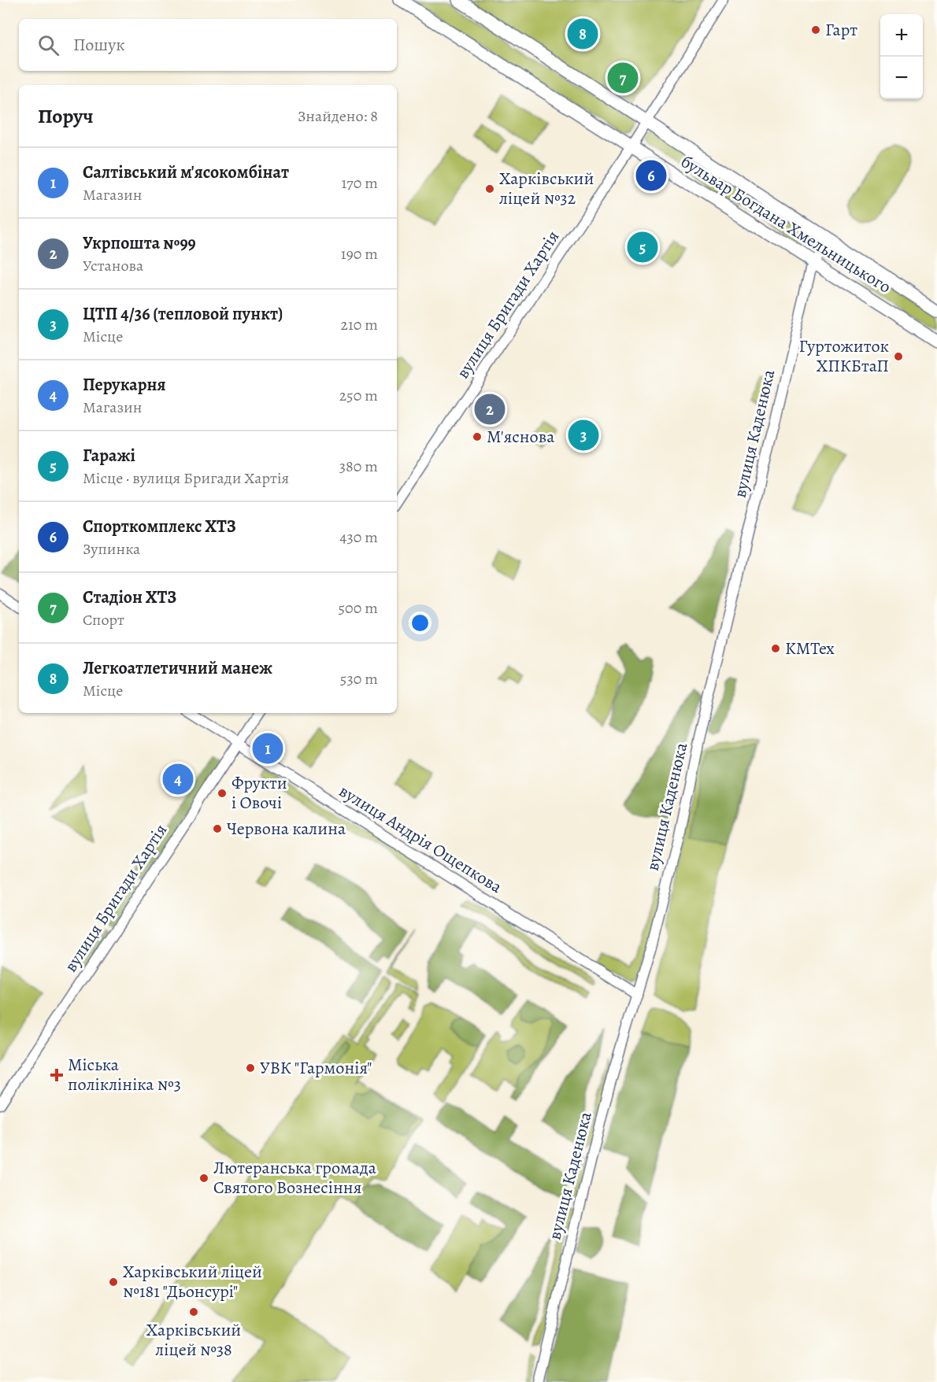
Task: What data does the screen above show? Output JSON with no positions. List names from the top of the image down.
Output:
{
  "streets": {
    "main road": ["бульвар Богдана Хмельницького"],
    "street": ["вулиця Бригади Хартія", "вулиця Каденюка", "вулиця Андрія Ощепкова"]
  },
  "crossings": [
    ["бульвар Богдана Хмельницького", "вулиця Бригади Хартія"],
    ["бульвар Богдана Хмельницького", "вулиця Каденюка"],
    ["вулиця Бригади Хартія", "вулиця Андрія Ощепкова"],
    ["вулиця Каденюка", "вулиця Андрія Ощепкова"]
  ],
  "places": {
    "other": [
      "Гарт",
      "Харківський ліцей №32",
      "Гуртожиток ХПКБтаП",
      "М'яснова",
      "KMTex",
      "Фрукти і Овочі",
      "Червона калина",
      "УВК \"Гармонія\"",
      "Лютеранська громада Святого Вознесіння",
      "Харківський ліцей №181 \"Дьонсурі\"",
      "Харківський ліцей №38"
    ],
    "health": ["Міська поліклініка №3"]
  },
  "page": {
    "map_buttons": ["+", "−"],
    "pins": [
      "8",
      "7",
      "6",
      "5",
      "2",
      "3",
      "1",
      "4"
    ],
    "search": "Пошук",
    "heading": ["Поруч", "Знайдено: 8"],
    "list": [
      {
        "mark": "1",
        "name": "Салтівський м'ясокомбінат",
        "note": "Магазин",
        "value": "170 m"
      },
      {
        "mark": "2",
        "name": "Укрпошта №99",
        "note": "Установа",
        "value": "190 m"
      },
      {
        "mark": "3",
        "name": "ЦТП 4/36 (тепловой пункт)",
        "note": "Місце",
        "value": "210 m"
      },
      {
        "mark": "4",
        "name": "Перукарня",
        "note": "Магазин",
        "value": "250 m"
      },
      {
        "mark": "5",
        "name": "Гаражі",
        "note": "Місце · вулиця Бригади Хартія",
        "value": "380 m"
      },
      {
        "mark": "6",
        "name": "Спорткомплекс ХТЗ",
        "note": "Зупинка",
        "value": "430 m"
      },
      {
        "mark": "7",
        "name": "Стадіон ХТЗ",
        "note": "Спорт",
        "value": "500 m"
      },
      {
        "mark": "8",
        "name": "Легкоатлетичний манеж",
        "note": "Місце",
        "value": "530 m"
      }
    ]
  }
}
